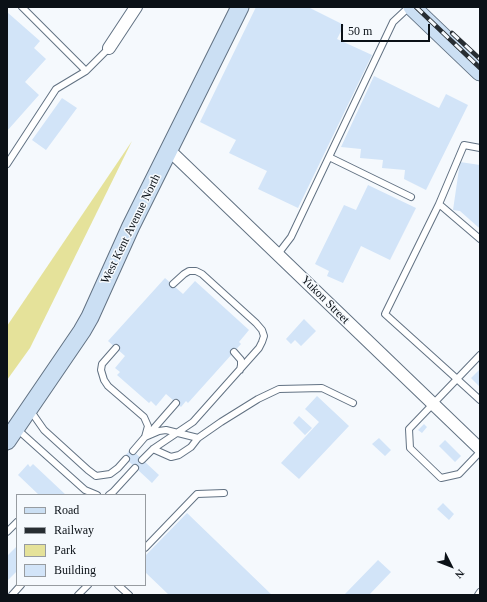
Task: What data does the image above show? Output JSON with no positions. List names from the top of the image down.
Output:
{
  "streets": {
    "street": ["West Kent Avenue North", "Yukon Street"]
  },
  "crossings": [
    ["West Kent Avenue North", "Yukon Street"]
  ],
  "legend": [
    "Road",
    "Railway",
    "Park",
    "Building"
  ],
  "scale_bar": "50 m",
  "north": "bottom right"
}
